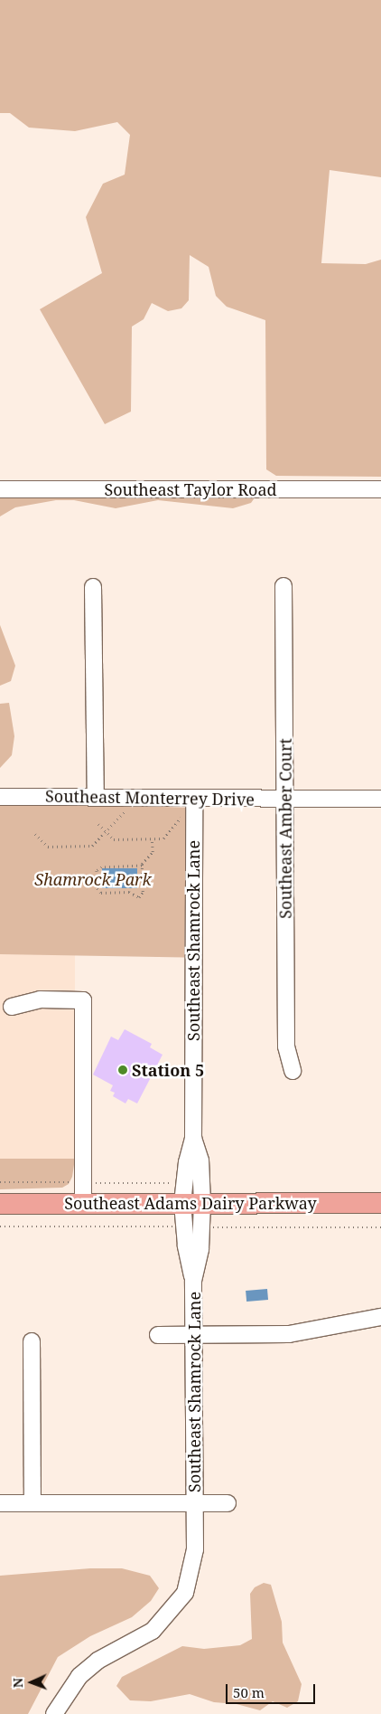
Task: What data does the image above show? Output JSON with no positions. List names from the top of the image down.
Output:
{
  "streets": {
    "main road": ["Southeast Adams Dairy Parkway"],
    "street": [
      "Southeast Taylor Road",
      "Southeast Monterrey Drive",
      "Southeast Amber Court",
      "Southeast Shamrock Lane"
    ]
  },
  "crossings": [
    ["Southeast Monterrey Drive", "Southeast Amber Court"],
    ["Southeast Monterrey Drive", "Southeast Shamrock Lane"],
    ["Southeast Shamrock Lane", "Southeast Adams Dairy Parkway"]
  ],
  "parks": ["Shamrock Park"],
  "places": ["Station 5"],
  "scale_bar": "50 m",
  "north": "left"
}
